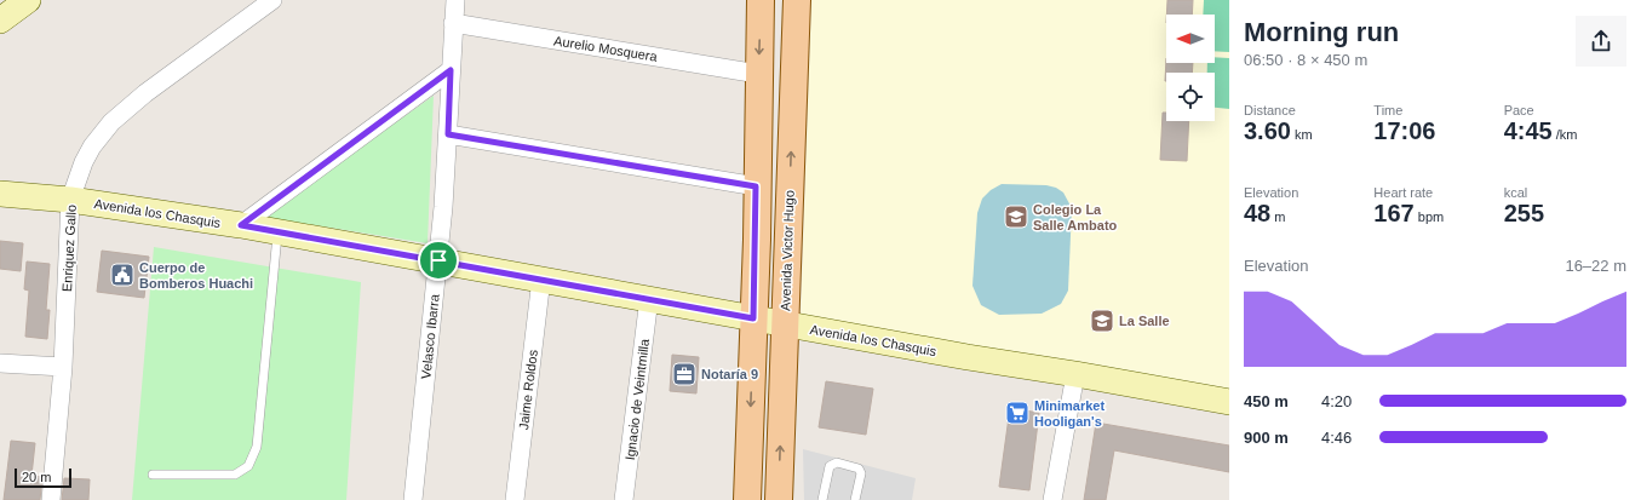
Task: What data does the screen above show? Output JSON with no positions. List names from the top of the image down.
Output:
{
  "streets": {
    "main road": ["Avenida los Chasquis", "Avenida Victor Hugo"],
    "street": [
      "Aurelio Mosquera",
      "Enriquez Gallo",
      "Velasco Ibarra",
      "Jaime Roldos",
      "Ignacio de Veintmilla"
    ]
  },
  "crossings": [
    ["Aurelio Mosquera", "Velasco Ibarra"],
    ["Avenida los Chasquis", "Enriquez Gallo"],
    ["Avenida los Chasquis", "Avenida Victor Hugo"],
    ["Avenida los Chasquis", "Velasco Ibarra"],
    ["Avenida los Chasquis", "Jaime Roldos"],
    ["Avenida los Chasquis", "Ignacio de Veintmilla"]
  ],
  "places": {
    "school or university": ["Colegio La Salle Ambato", "La Salle"],
    "public building": ["Cuerpo de Bomberos Huachi"],
    "office": ["Notaría 9"],
    "supermarket": ["Minimarket Hooligan's"]
  },
  "scale_bar": "20 m",
  "north": "left",
  "page": {
    "heading": ["Morning run", "06:50 · 8 × 450 m"],
    "stats": [
      ["Distance", "3.60 km"],
      ["Time", "17:06"],
      ["Pace", "4:45 /km"],
      ["Elevation", "48 m"],
      ["Heart rate", "167 bpm"],
      ["kcal", "255"]
    ],
    "chart": ["Elevation", "16–22 m"],
    "list": [
      {
        "name": "450 m",
        "note": "4:20"
      },
      {
        "name": "900 m",
        "note": "4:46"
      }
    ],
    "scale": "20 m"
  }
}
